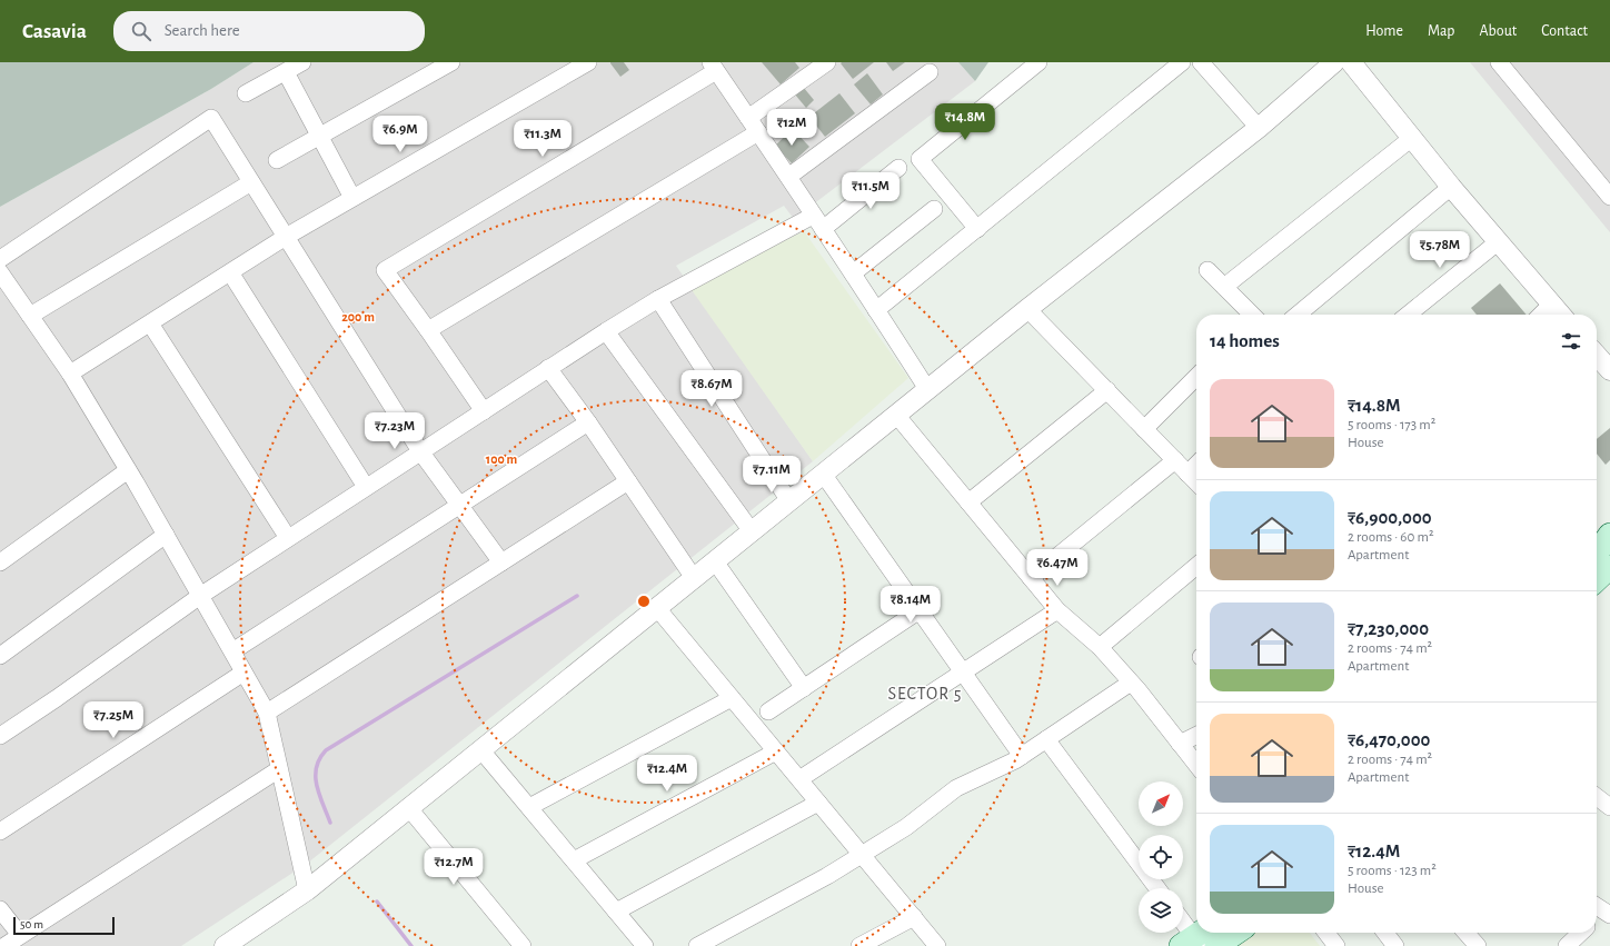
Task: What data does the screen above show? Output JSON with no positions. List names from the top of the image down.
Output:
{
  "districts": ["SECTOR 5"],
  "scale_bar": "50 m",
  "north": "top right",
  "page": {
    "header": "Casavia",
    "search": "Search here",
    "nav": [
      "Home",
      "Map",
      "About",
      "Contact"
    ],
    "price": [
      "₹14.8M",
      "₹12M",
      "₹6.9M",
      "₹11.3M",
      "₹11.5M",
      "₹5.78M",
      "₹8.67M",
      "₹7.23M",
      "₹7.11M",
      "₹6.47M",
      "₹8.14M",
      "₹7.25M",
      "₹12.4M",
      "₹12.7M"
    ],
    "heading": "14 homes",
    "list": [
      {
        "name": "₹14.8M",
        "note": "5 rooms · 173 m² · House"
      },
      {
        "name": "₹6,900,000",
        "note": "2 rooms · 60 m² · Apartment"
      },
      {
        "name": "₹7,230,000",
        "note": "2 rooms · 74 m² · Apartment"
      },
      {
        "name": "₹6,470,000",
        "note": "2 rooms · 74 m² · Apartment"
      },
      {
        "name": "₹12.4M",
        "note": "5 rooms · 123 m² · House"
      }
    ],
    "scale": "50 m"
  },
  "rings": ["200 m", "100 m"]
}
